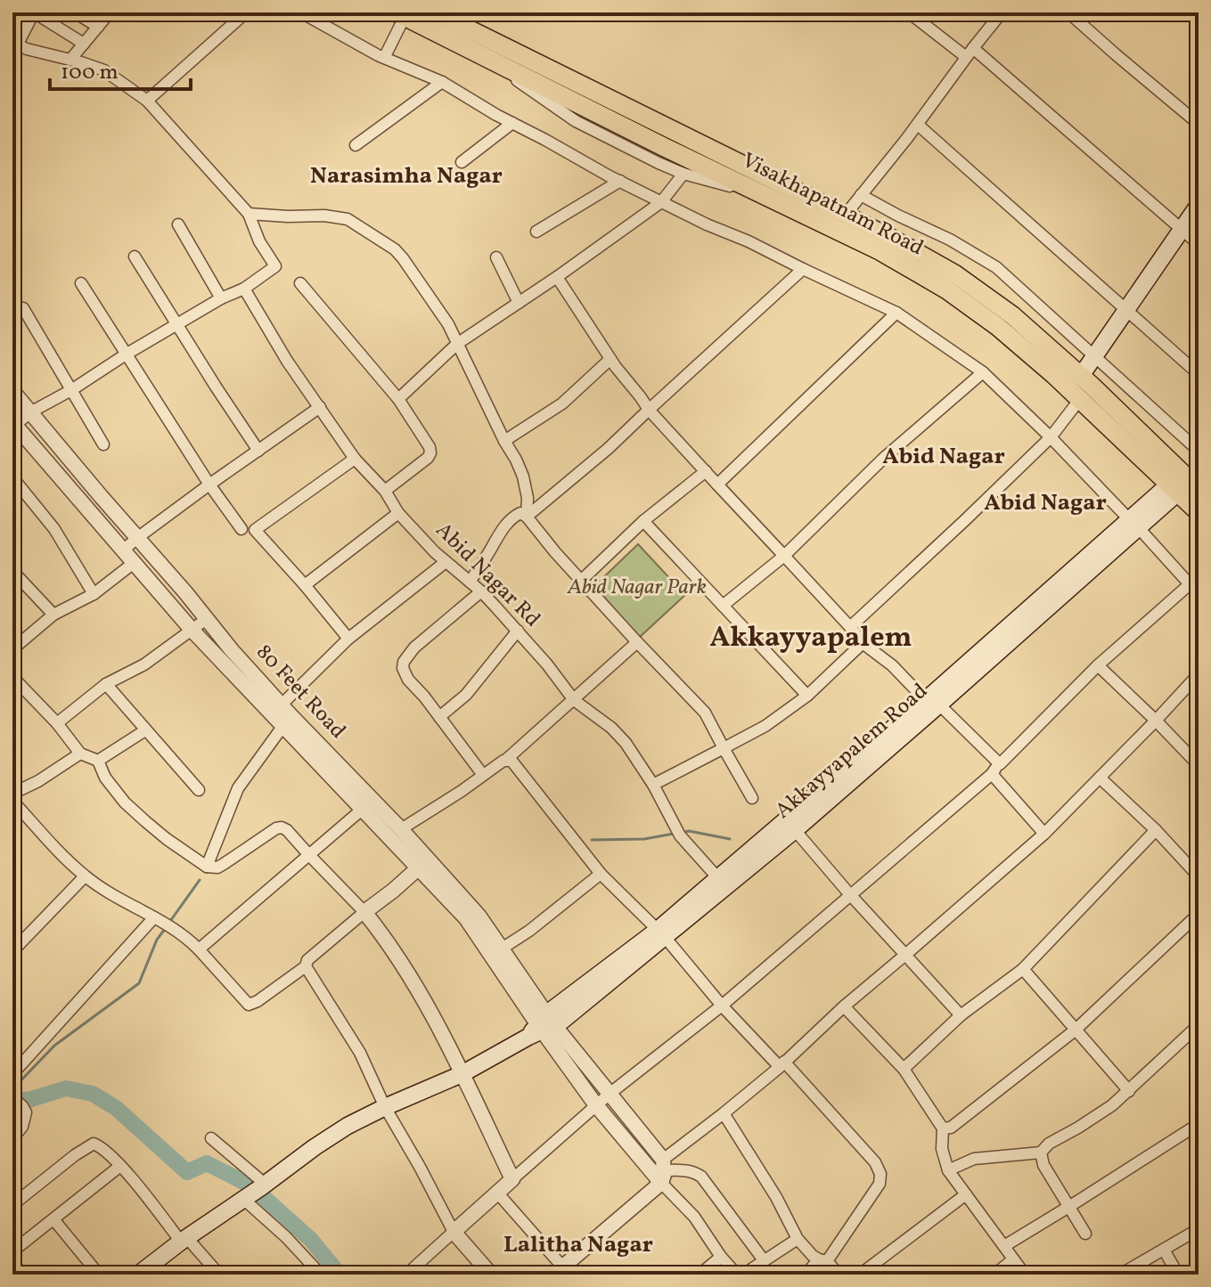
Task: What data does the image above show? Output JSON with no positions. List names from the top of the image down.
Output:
{
  "streets": {
    "main road": ["Visakhapatnam Road", "Akkayyapalem Road"],
    "street": ["Abid Nagar Rd", "80 Feet Road"]
  },
  "crossings": [
    ["Visakhapatnam Road", "Akkayyapalem Road"],
    ["80 Feet Road", "Akkayyapalem Road"]
  ],
  "districts": [
    "Narasimha Nagar",
    "Abid Nagar",
    "Abid Nagar",
    "Akkayyapalem",
    "Lalitha Nagar"
  ],
  "parks": ["Abid Nagar Park"],
  "scale_bar": "100 m"
}
